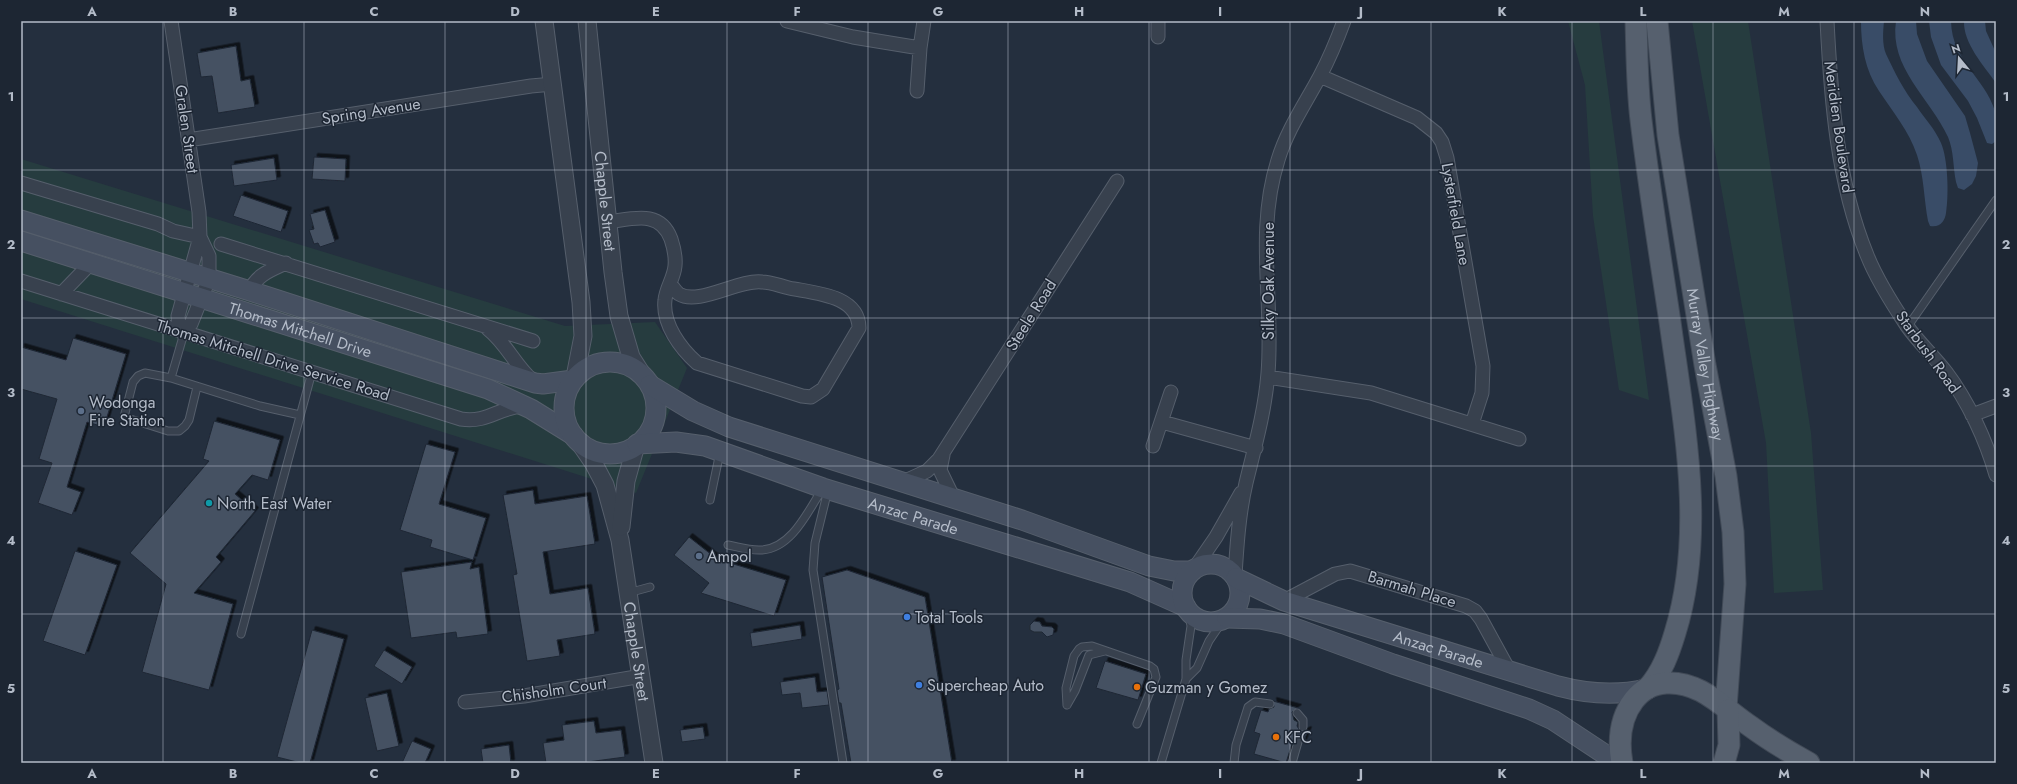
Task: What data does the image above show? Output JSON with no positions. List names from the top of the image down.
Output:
{
  "streets": {
    "main road": ["Thomas Mitchell Drive", "Murray Valley Highway", "Anzac Parade"],
    "street": [
      "Spring Avenue",
      "Meridien Boulevard",
      "Gralen Street",
      "Chapple Street",
      "Lysterfield Lane",
      "Silky Oak Avenue",
      "Steele Road",
      "Starbush Road",
      "Thomas Mitchell Drive Service Road",
      "Barmah Place",
      "Chisholm Court"
    ]
  },
  "crossings": [
    ["Spring Avenue", "Gralen Street"],
    ["Meridien Boulevard", "Starbush Road"],
    ["Gralen Street", "Thomas Mitchell Drive"],
    ["Gralen Street", "Thomas Mitchell Drive Service Road"],
    ["Chapple Street", "Thomas Mitchell Drive"],
    ["Chapple Street", "Anzac Parade"],
    ["Chapple Street", "Chisholm Court"],
    ["Lysterfield Lane", "Silky Oak Avenue"],
    ["Silky Oak Avenue", "Anzac Parade"],
    ["Steele Road", "Anzac Parade"],
    ["Thomas Mitchell Drive", "Thomas Mitchell Drive Service Road"],
    ["Thomas Mitchell Drive", "Anzac Parade"],
    ["Murray Valley Highway", "Anzac Parade"],
    ["Anzac Parade", "Barmah Place"]
  ],
  "places": [
    "Wodonga Fire Station",
    "North East Water",
    "Ampol",
    "Total Tools",
    "Supercheap Auto",
    "Guzman y Gomez",
    "KFC"
  ],
  "north": "top",
  "grid": {
    "columns": [
      "A",
      "B",
      "C",
      "D",
      "E",
      "F",
      "G",
      "H",
      "I",
      "J",
      "K",
      "L",
      "M",
      "N"
    ],
    "rows": [
      "1",
      "2",
      "3",
      "4",
      "5"
    ]
  }
}
